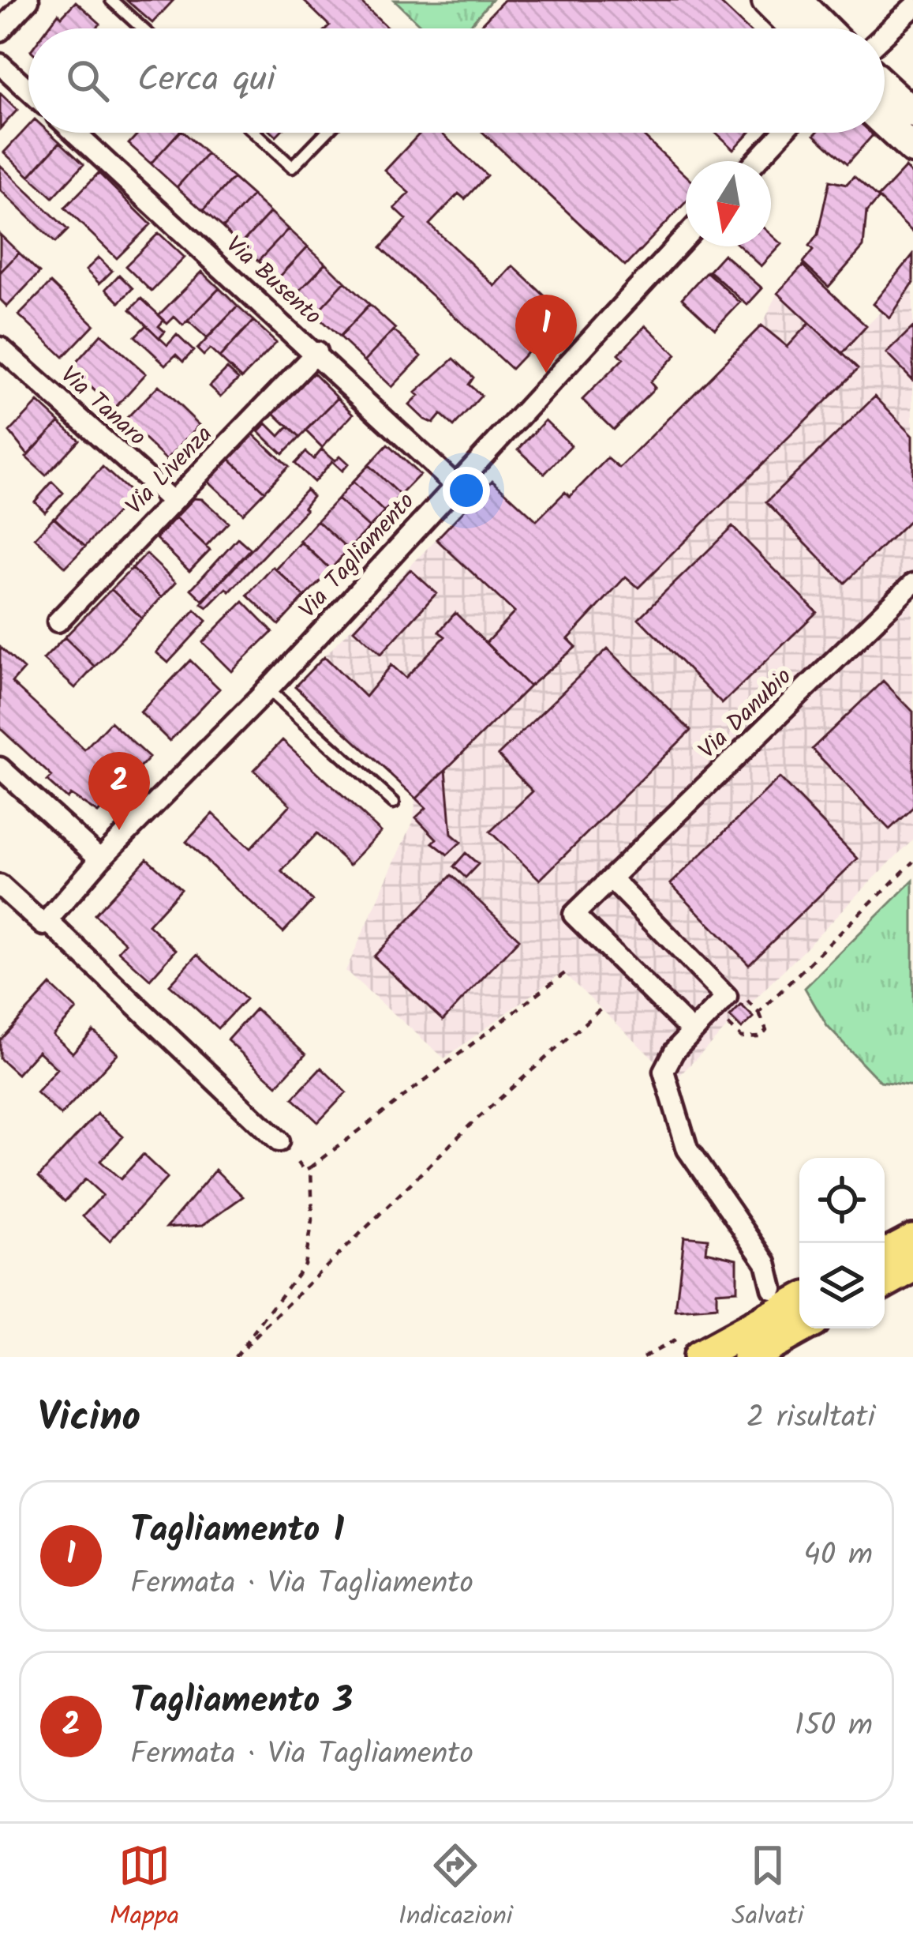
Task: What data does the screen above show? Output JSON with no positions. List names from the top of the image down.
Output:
{
  "streets": {
    "street": [
      "Via Busento",
      "Via Tanaro",
      "Via Livenza",
      "Via Tagliamento",
      "Via Danubio"
    ]
  },
  "crossings": [
    ["Via Busento", "Via Livenza"],
    ["Via Busento", "Via Tagliamento"],
    ["Via Tanaro", "Via Livenza"]
  ],
  "north": "bottom",
  "page": {
    "search": "Cerca qui",
    "pins": ["1", "2"],
    "heading": ["Vicino", "2 risultati"],
    "list": [
      {
        "mark": "1",
        "name": "Tagliamento 1",
        "note": "Fermata · Via Tagliamento",
        "value": "40 m"
      },
      {
        "mark": "2",
        "name": "Tagliamento 3",
        "note": "Fermata · Via Tagliamento",
        "value": "150 m"
      }
    ],
    "nav": ["Mappa", "Indicazioni", "Salvati"]
  }
}
